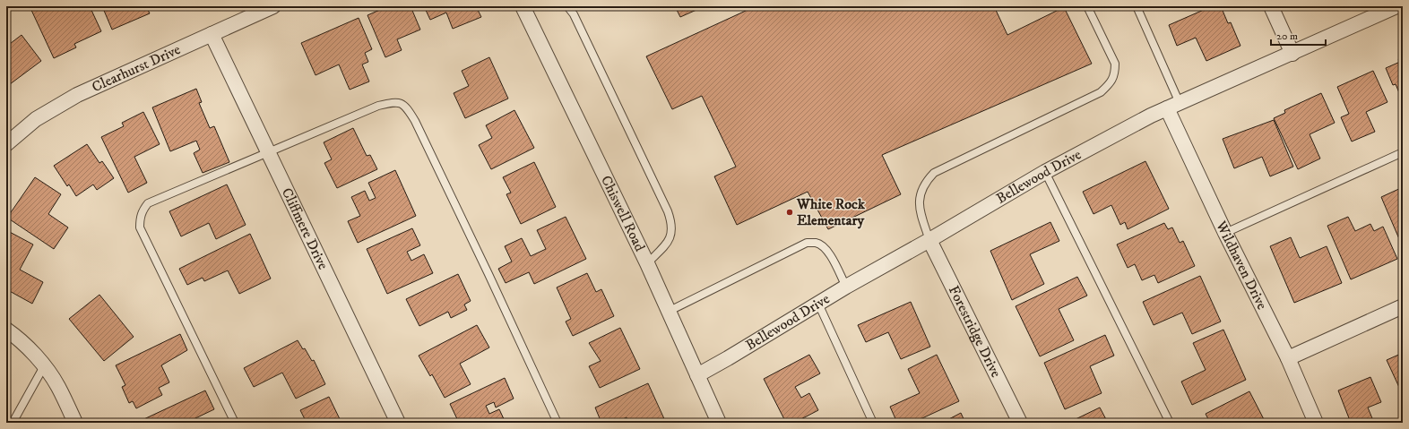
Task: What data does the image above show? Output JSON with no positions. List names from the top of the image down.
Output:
{
  "streets": {
    "street": [
      "Clearhurst Drive",
      "Bellewood Drive",
      "Chiswell Road",
      "Cliffmere Drive",
      "Wildhaven Drive",
      "Forestridge Drive"
    ]
  },
  "crossings": [
    ["Clearhurst Drive", "Cliffmere Drive"],
    ["Bellewood Drive", "Chiswell Road"],
    ["Bellewood Drive", "Wildhaven Drive"],
    ["Bellewood Drive", "Forestridge Drive"]
  ],
  "places": ["White Rock Elementary"],
  "scale_bar": "20 m"
}
